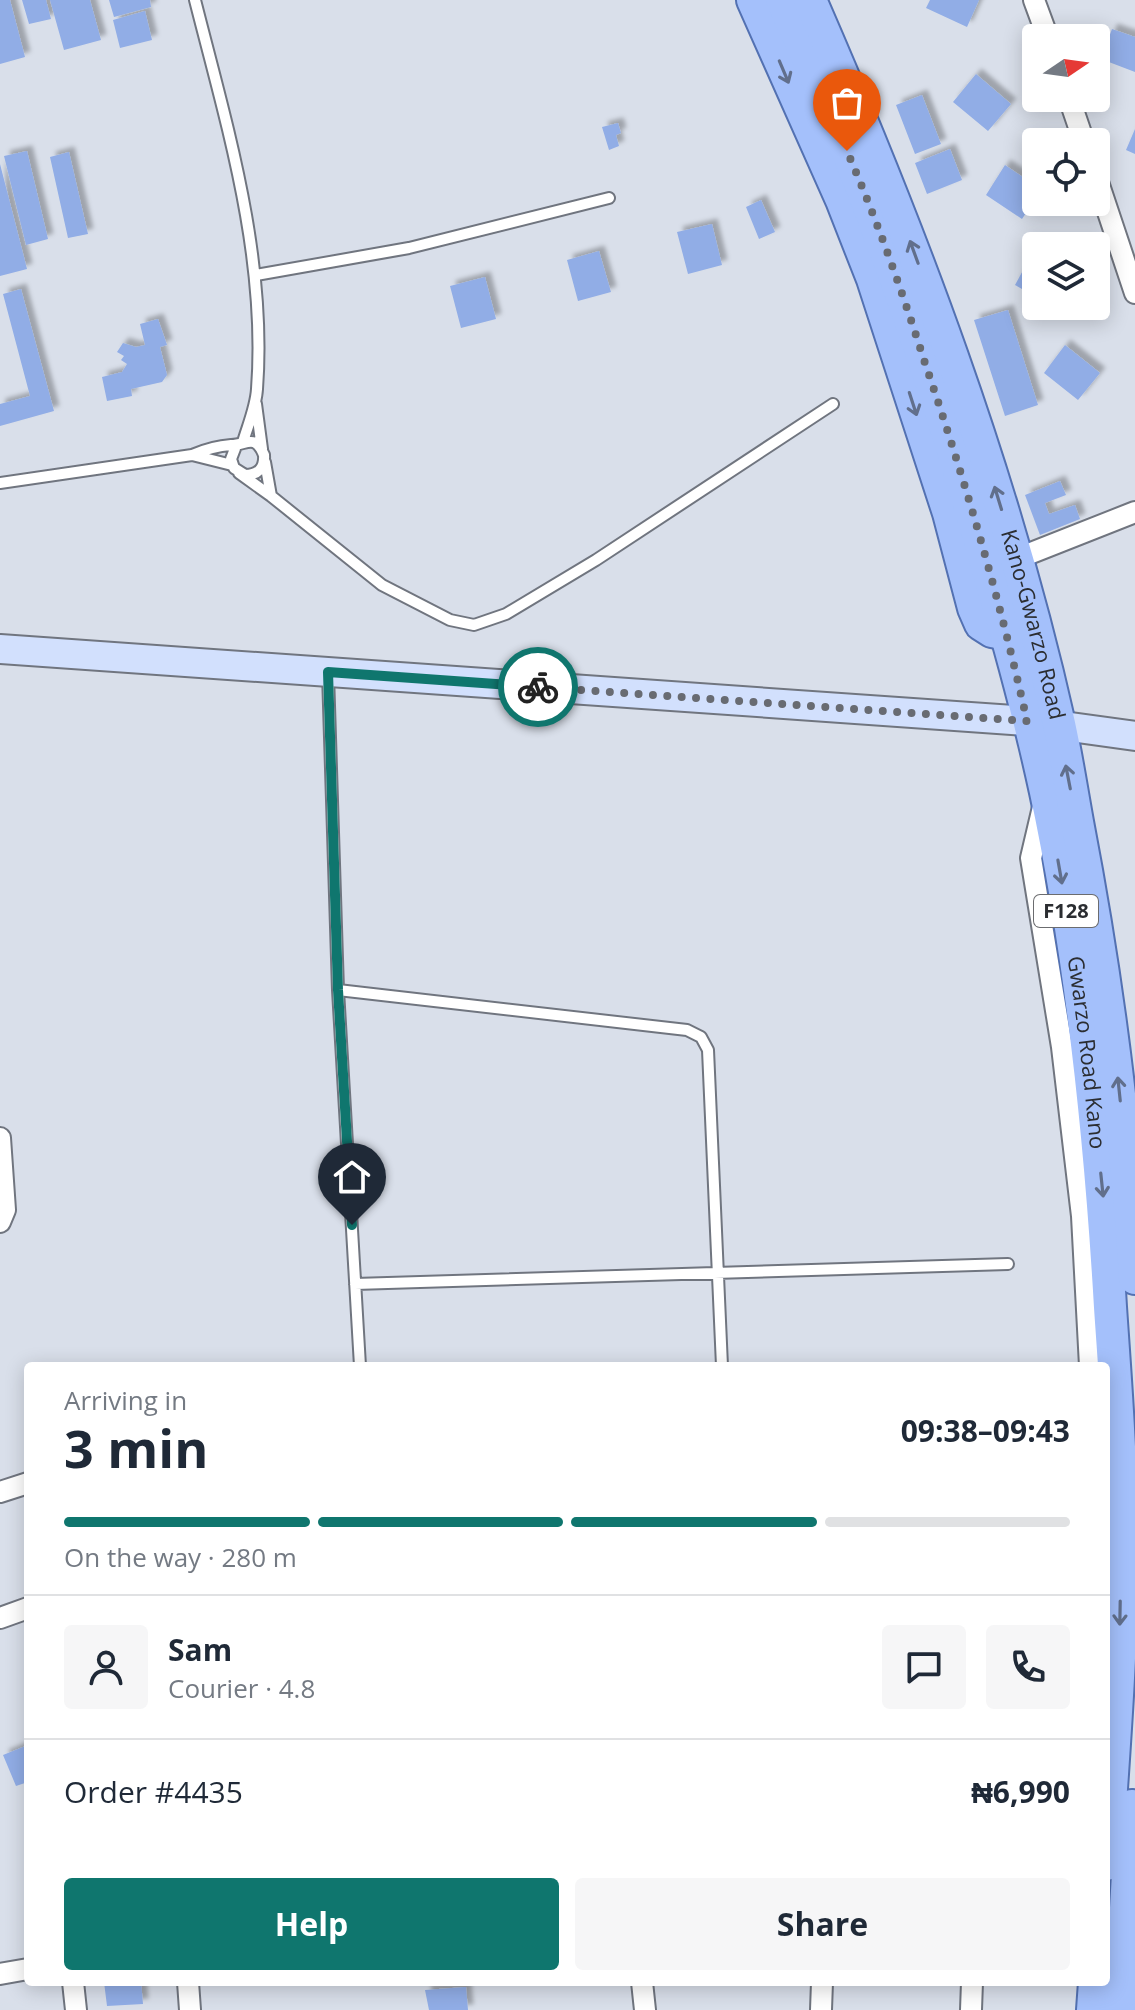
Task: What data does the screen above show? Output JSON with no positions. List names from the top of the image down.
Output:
{
  "streets": {
    "main road": ["Kano-Gwarzo Road", "F128", "Gwarzo Road Kano"]
  },
  "crossings": [
    ["Kano-Gwarzo Road", "Gwarzo Road Kano"]
  ],
  "one_way": ["Kano-Gwarzo Road", "Gwarzo Road Kano"],
  "north": "right",
  "page": {
    "heading": ["3 min", "Arriving in", "09:38–09:43"],
    "panel": [
      "Sam",
      "Courier · 4.8",
      "Order #4435",
      "₦6,990"
    ],
    "bar": "On the way · 280 m",
    "buttons": ["Help", "Share"]
  }
}
